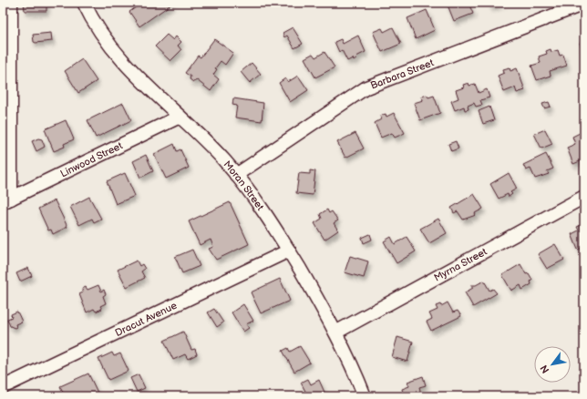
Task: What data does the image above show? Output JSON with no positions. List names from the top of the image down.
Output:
{
  "streets": {
    "street": [
      "Barbara Street",
      "Linwood Street",
      "Moran Street",
      "Myrna Street",
      "Dracut Avenue"
    ]
  },
  "crossings": [
    ["Barbara Street", "Moran Street"],
    ["Linwood Street", "Moran Street"],
    ["Moran Street", "Myrna Street"],
    ["Moran Street", "Dracut Avenue"]
  ],
  "north": "bottom left"
}
